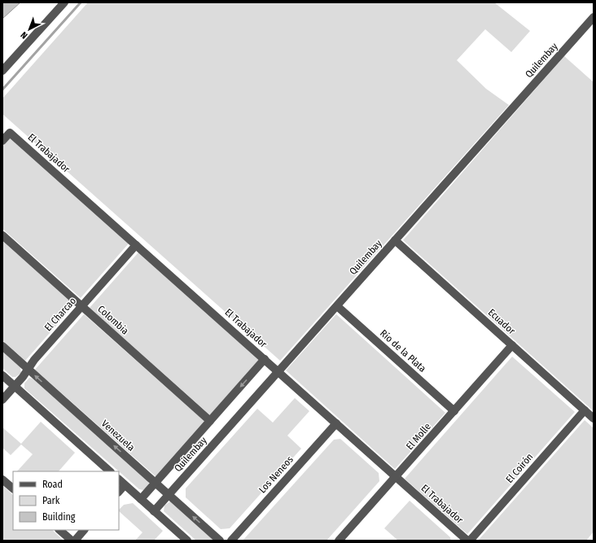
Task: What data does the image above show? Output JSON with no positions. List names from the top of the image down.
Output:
{
  "streets": {
    "street": [
      "Quilembay",
      "El Trabajador",
      "El Charcao",
      "Colombia",
      "Ecuador",
      "Río de la Plata",
      "Venezuela",
      "El Molle",
      "El Coirón",
      "Los Neneos"
    ]
  },
  "crossings": [
    ["Quilembay", "El Trabajador"],
    ["Quilembay", "Colombia"],
    ["Quilembay", "Ecuador"],
    ["Quilembay", "Río de la Plata"],
    ["Quilembay", "Venezuela"],
    ["El Trabajador", "El Charcao"],
    ["El Trabajador", "El Molle"],
    ["El Trabajador", "Los Neneos"],
    ["El Charcao", "Colombia"],
    ["El Charcao", "Venezuela"],
    ["Ecuador", "El Molle"],
    ["Ecuador", "El Coirón"],
    ["Río de la Plata", "El Molle"]
  ],
  "legend": ["Road", "Park", "Building"],
  "north": "bottom left"
}
